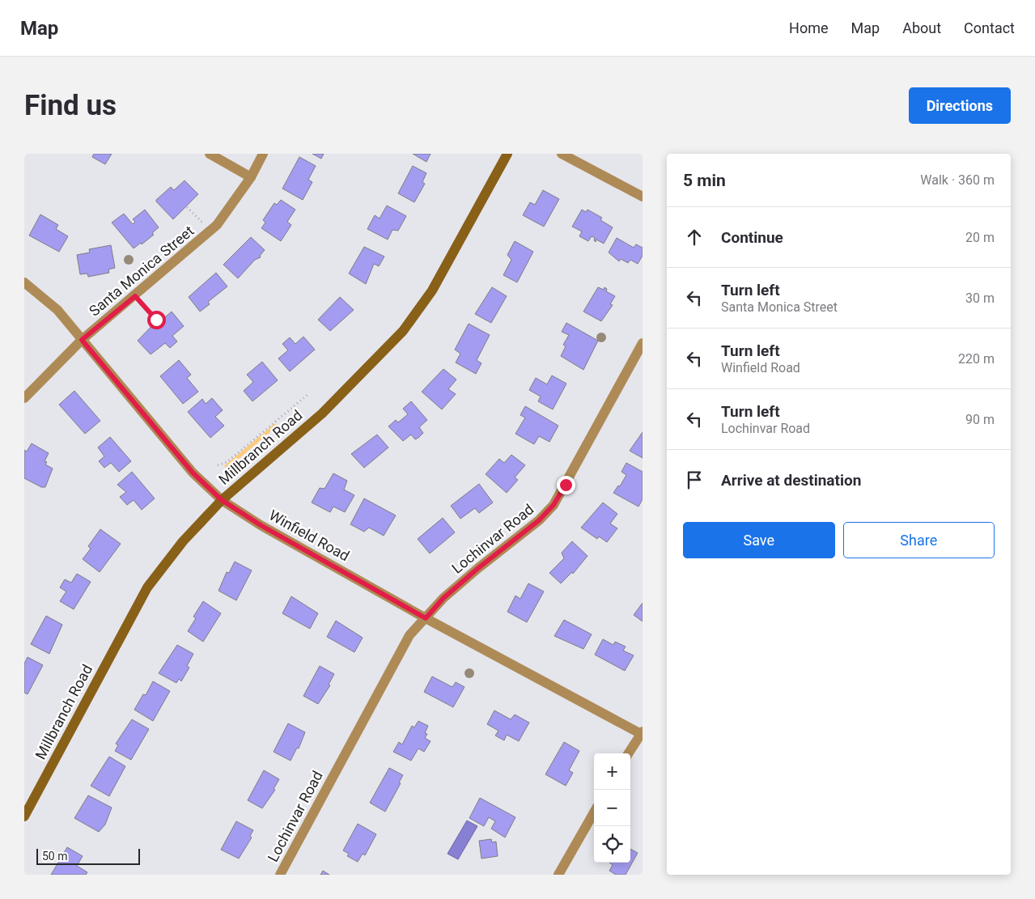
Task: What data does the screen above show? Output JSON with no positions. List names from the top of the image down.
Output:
{
  "streets": {
    "main road": ["Millbranch Road"],
    "street": ["Santa Monica Street", "Winfield Road", "Lochinvar Road"]
  },
  "crossings": [
    ["Santa Monica Street", "Winfield Road"],
    ["Millbranch Road", "Winfield Road"],
    ["Winfield Road", "Lochinvar Road"]
  ],
  "scale_bar": "50 m",
  "page": {
    "header": "Map",
    "nav": [
      "Home",
      "Map",
      "About",
      "Contact"
    ],
    "buttons": [
      "Directions",
      ["Save", "Share"]
    ],
    "title": "Find us",
    "heading": ["5 min", "Walk · 360 m"],
    "list": [
      ["Continue", "20 m"],
      ["Turn left", "Santa Monica Street", "30 m"],
      ["Turn left", "Winfield Road", "220 m"],
      ["Turn left", "Lochinvar Road", "90 m"],
      "Arrive at destination"
    ],
    "map_buttons": ["+", "−"],
    "scale": "50 m"
  }
}
